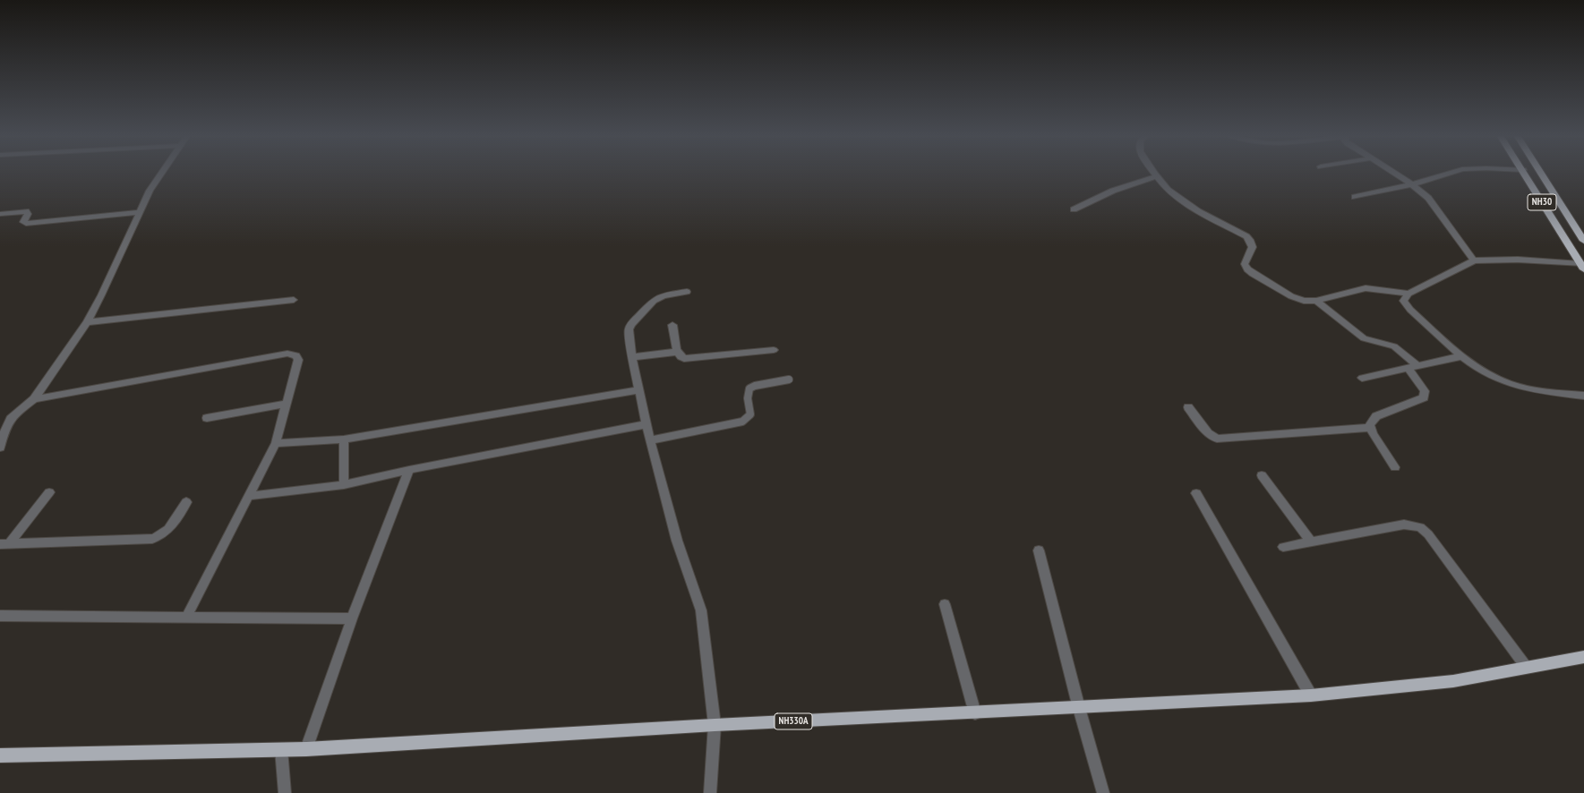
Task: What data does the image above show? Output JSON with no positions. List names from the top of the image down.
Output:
{
  "streets": {
    "highway": ["NH30", "NH330A"]
  }
}
